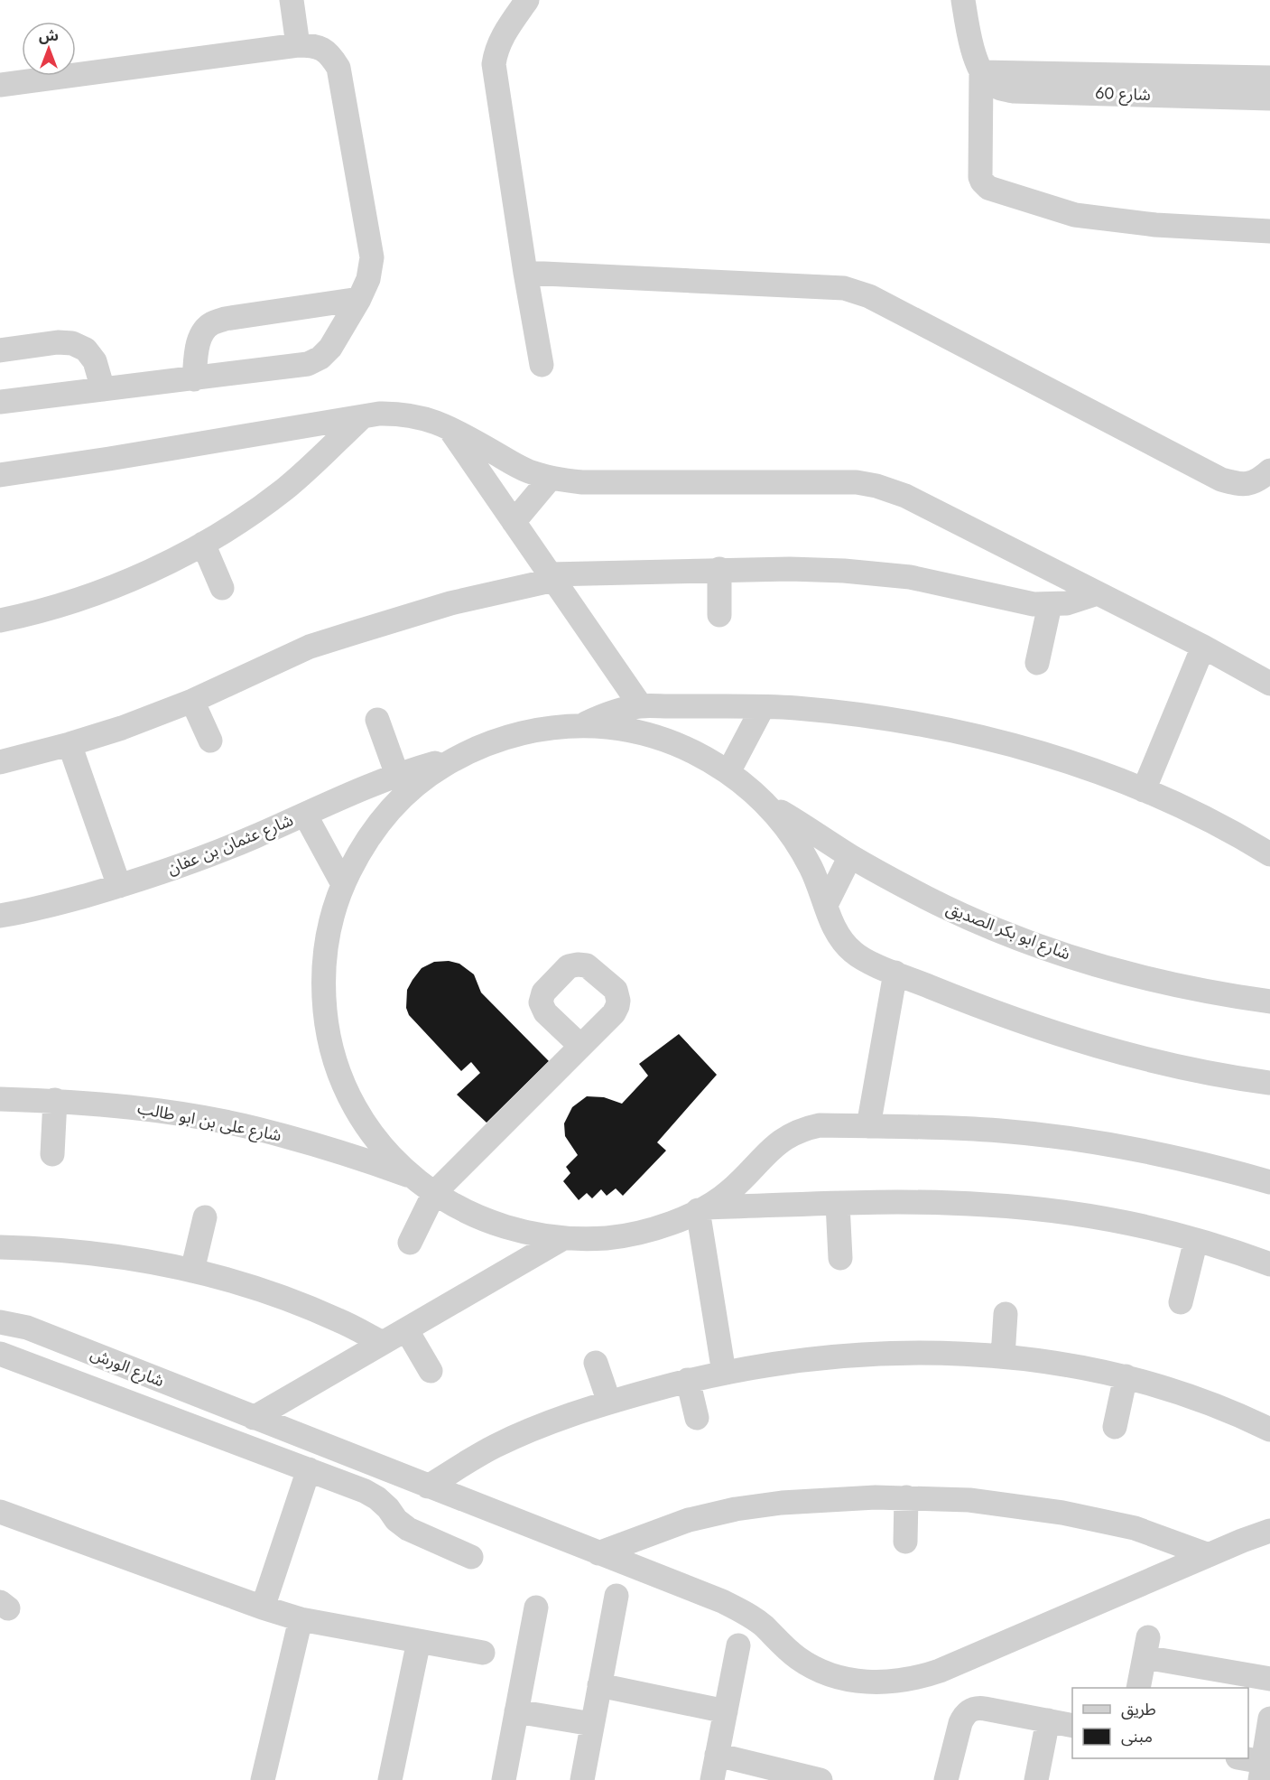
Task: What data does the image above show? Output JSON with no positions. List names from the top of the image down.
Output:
{
  "streets": {
    "street": [
      "شارع 60",
      "شارع عثمان بن عفان",
      "شارع ابو بكر الصديق",
      "شارع على بن ابو طالب",
      "شارع الورش"
    ]
  },
  "legend": ["طريق", "مبنى"],
  "north": "top"
}
